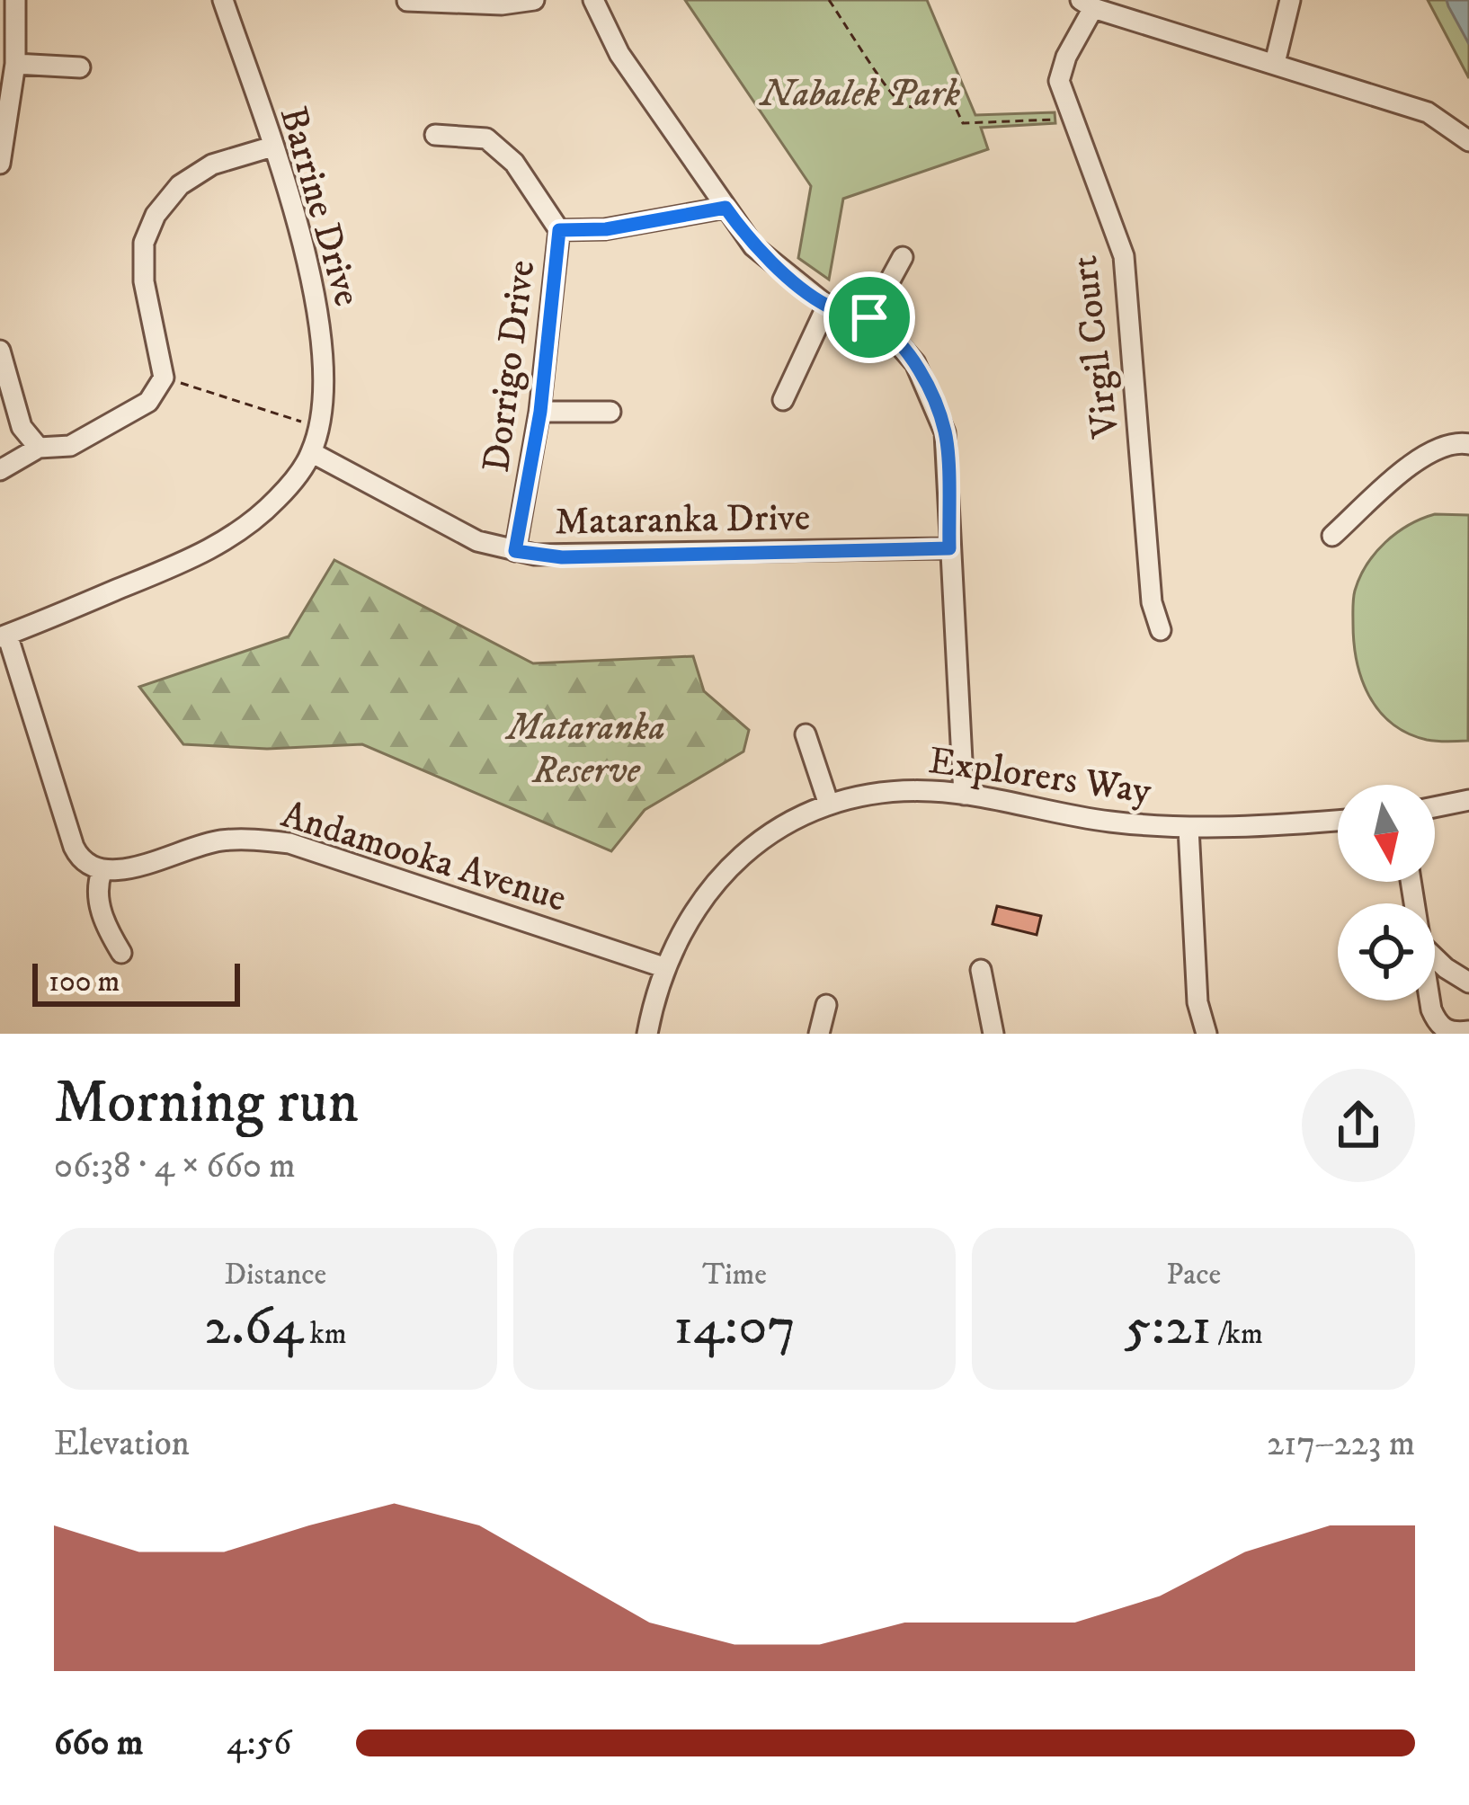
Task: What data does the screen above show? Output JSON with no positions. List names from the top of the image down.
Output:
{
  "streets": {
    "street": [
      "Barrine Drive",
      "Virgil Court",
      "Dorrigo Drive",
      "Mataranka Drive",
      "Explorers Way",
      "Andamooka Avenue"
    ]
  },
  "crossings": [
    ["Barrine Drive", "Mataranka Drive"],
    ["Dorrigo Drive", "Mataranka Drive"],
    ["Explorers Way", "Andamooka Avenue"]
  ],
  "parks": ["Nabalek Park", "Mataranka Reserve"],
  "scale_bar": "100 m",
  "north": "bottom",
  "page": {
    "scale": "100 m",
    "heading": ["Morning run", "06:38 · 4 × 660 m"],
    "stats": [
      ["Distance", "2.64 km"],
      ["Time", "14:07"],
      ["Pace", "5:21 /km"]
    ],
    "chart": ["Elevation", "217–223 m"],
    "list": [
      {
        "name": "660 m",
        "note": "4:56"
      }
    ]
  }
}
